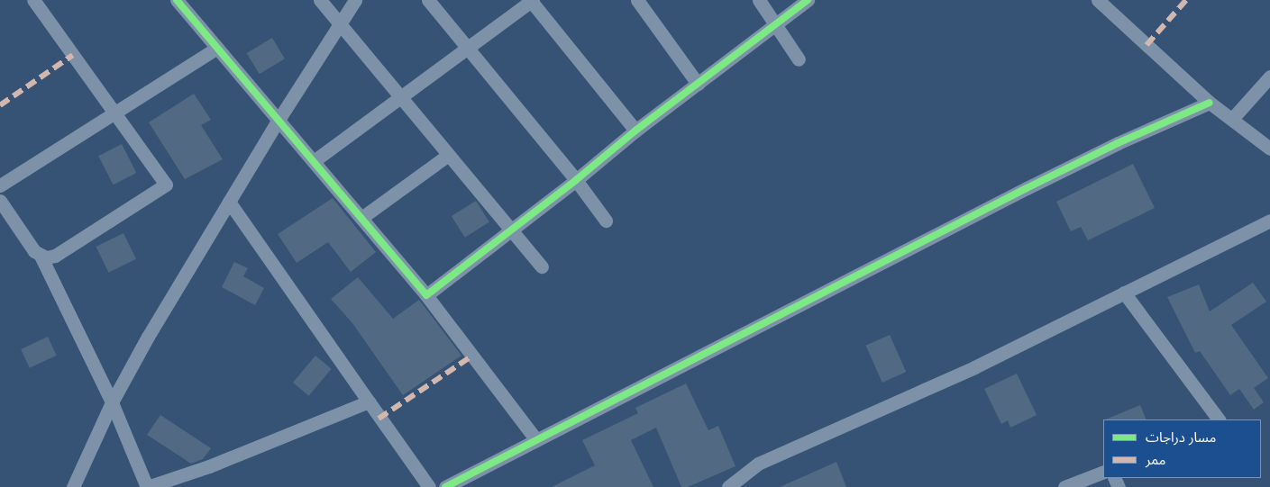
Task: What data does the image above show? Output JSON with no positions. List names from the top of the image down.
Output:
{
  "legend": ["مسار دراجات", "ممر"]
}
